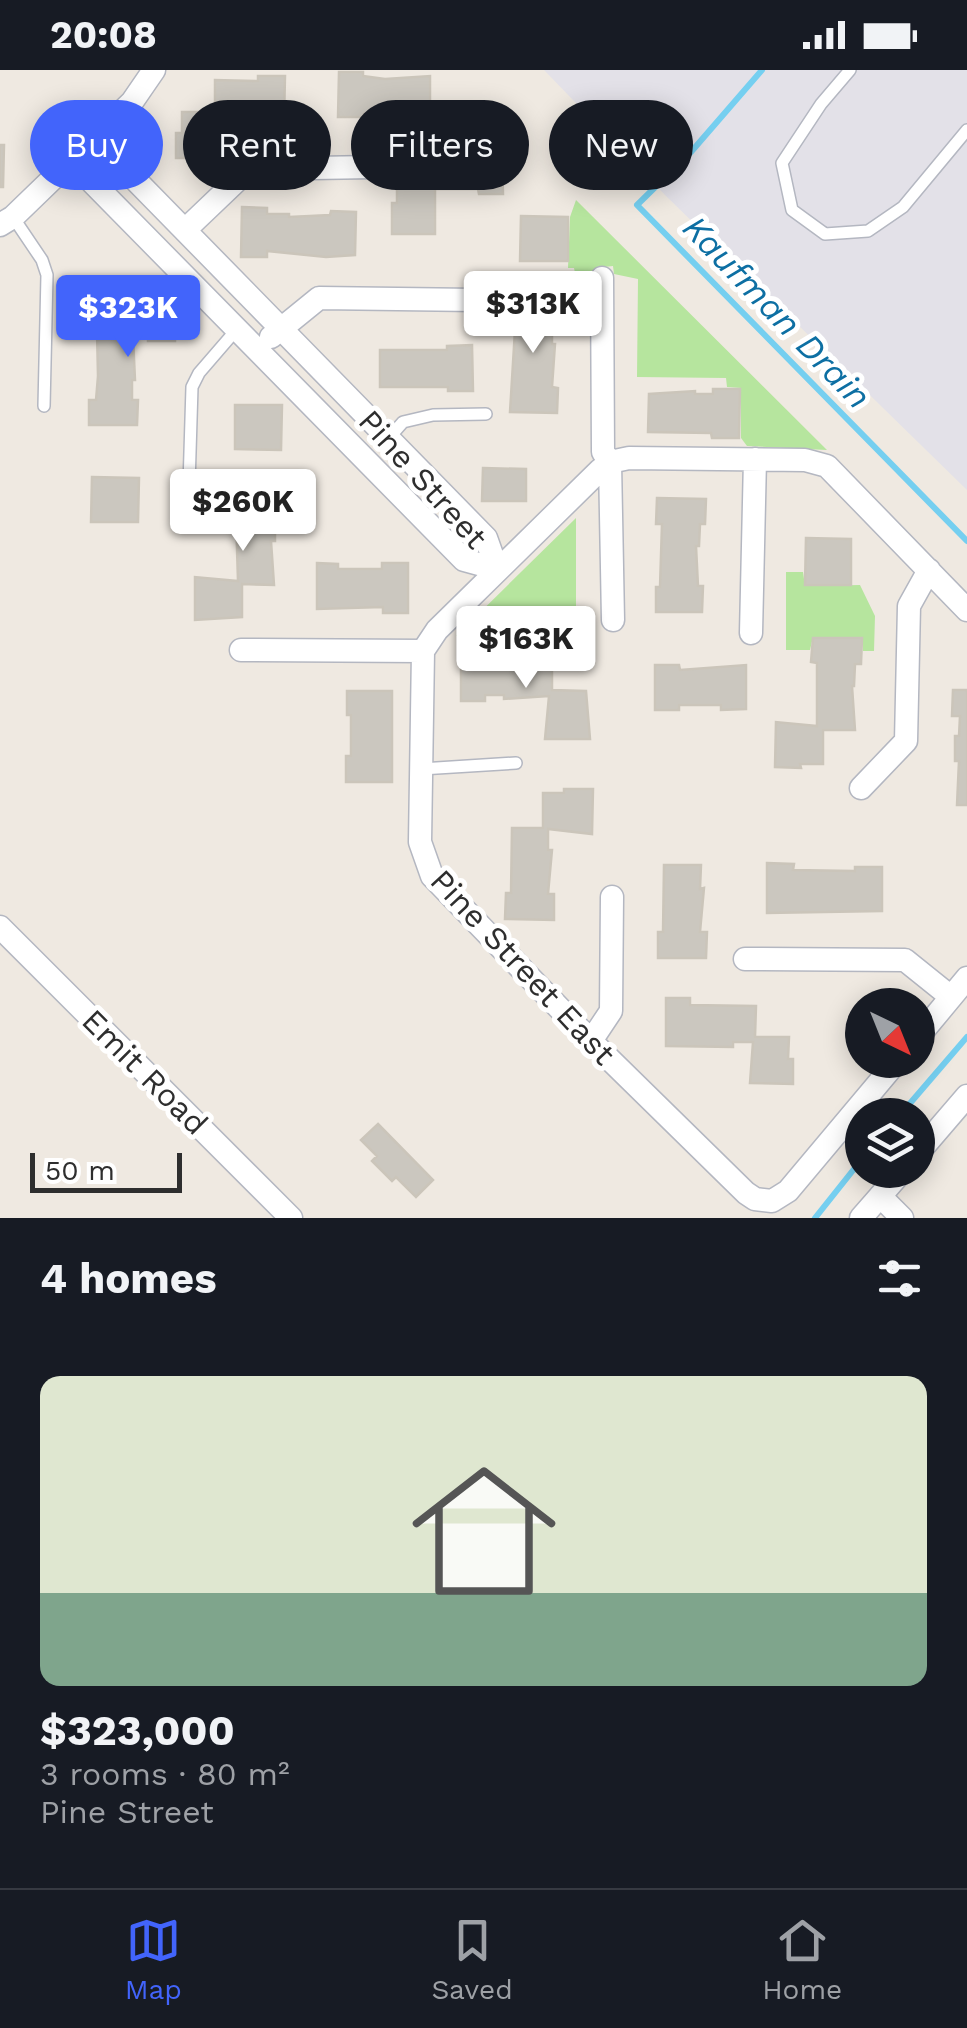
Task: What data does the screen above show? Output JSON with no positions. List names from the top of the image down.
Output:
{
  "streets": {
    "street": ["Pine Street", "Pine Street East", "Emit Road"]
  },
  "water": ["Kaufman Drain"],
  "scale_bar": "50 m",
  "north": "bottom right",
  "page": {
    "status": "20:08",
    "chip": [
      "Buy",
      "Rent",
      "Filters",
      "New"
    ],
    "price": [
      "$313K",
      "$323K",
      "$260K",
      "$163K"
    ],
    "scale": "50 m",
    "heading": "4 homes",
    "list": [
      {
        "name": "$323,000",
        "note": "3 rooms · 80 m² · Pine Street"
      }
    ],
    "tabs": ["Map", "Saved", "Home"]
  }
}
